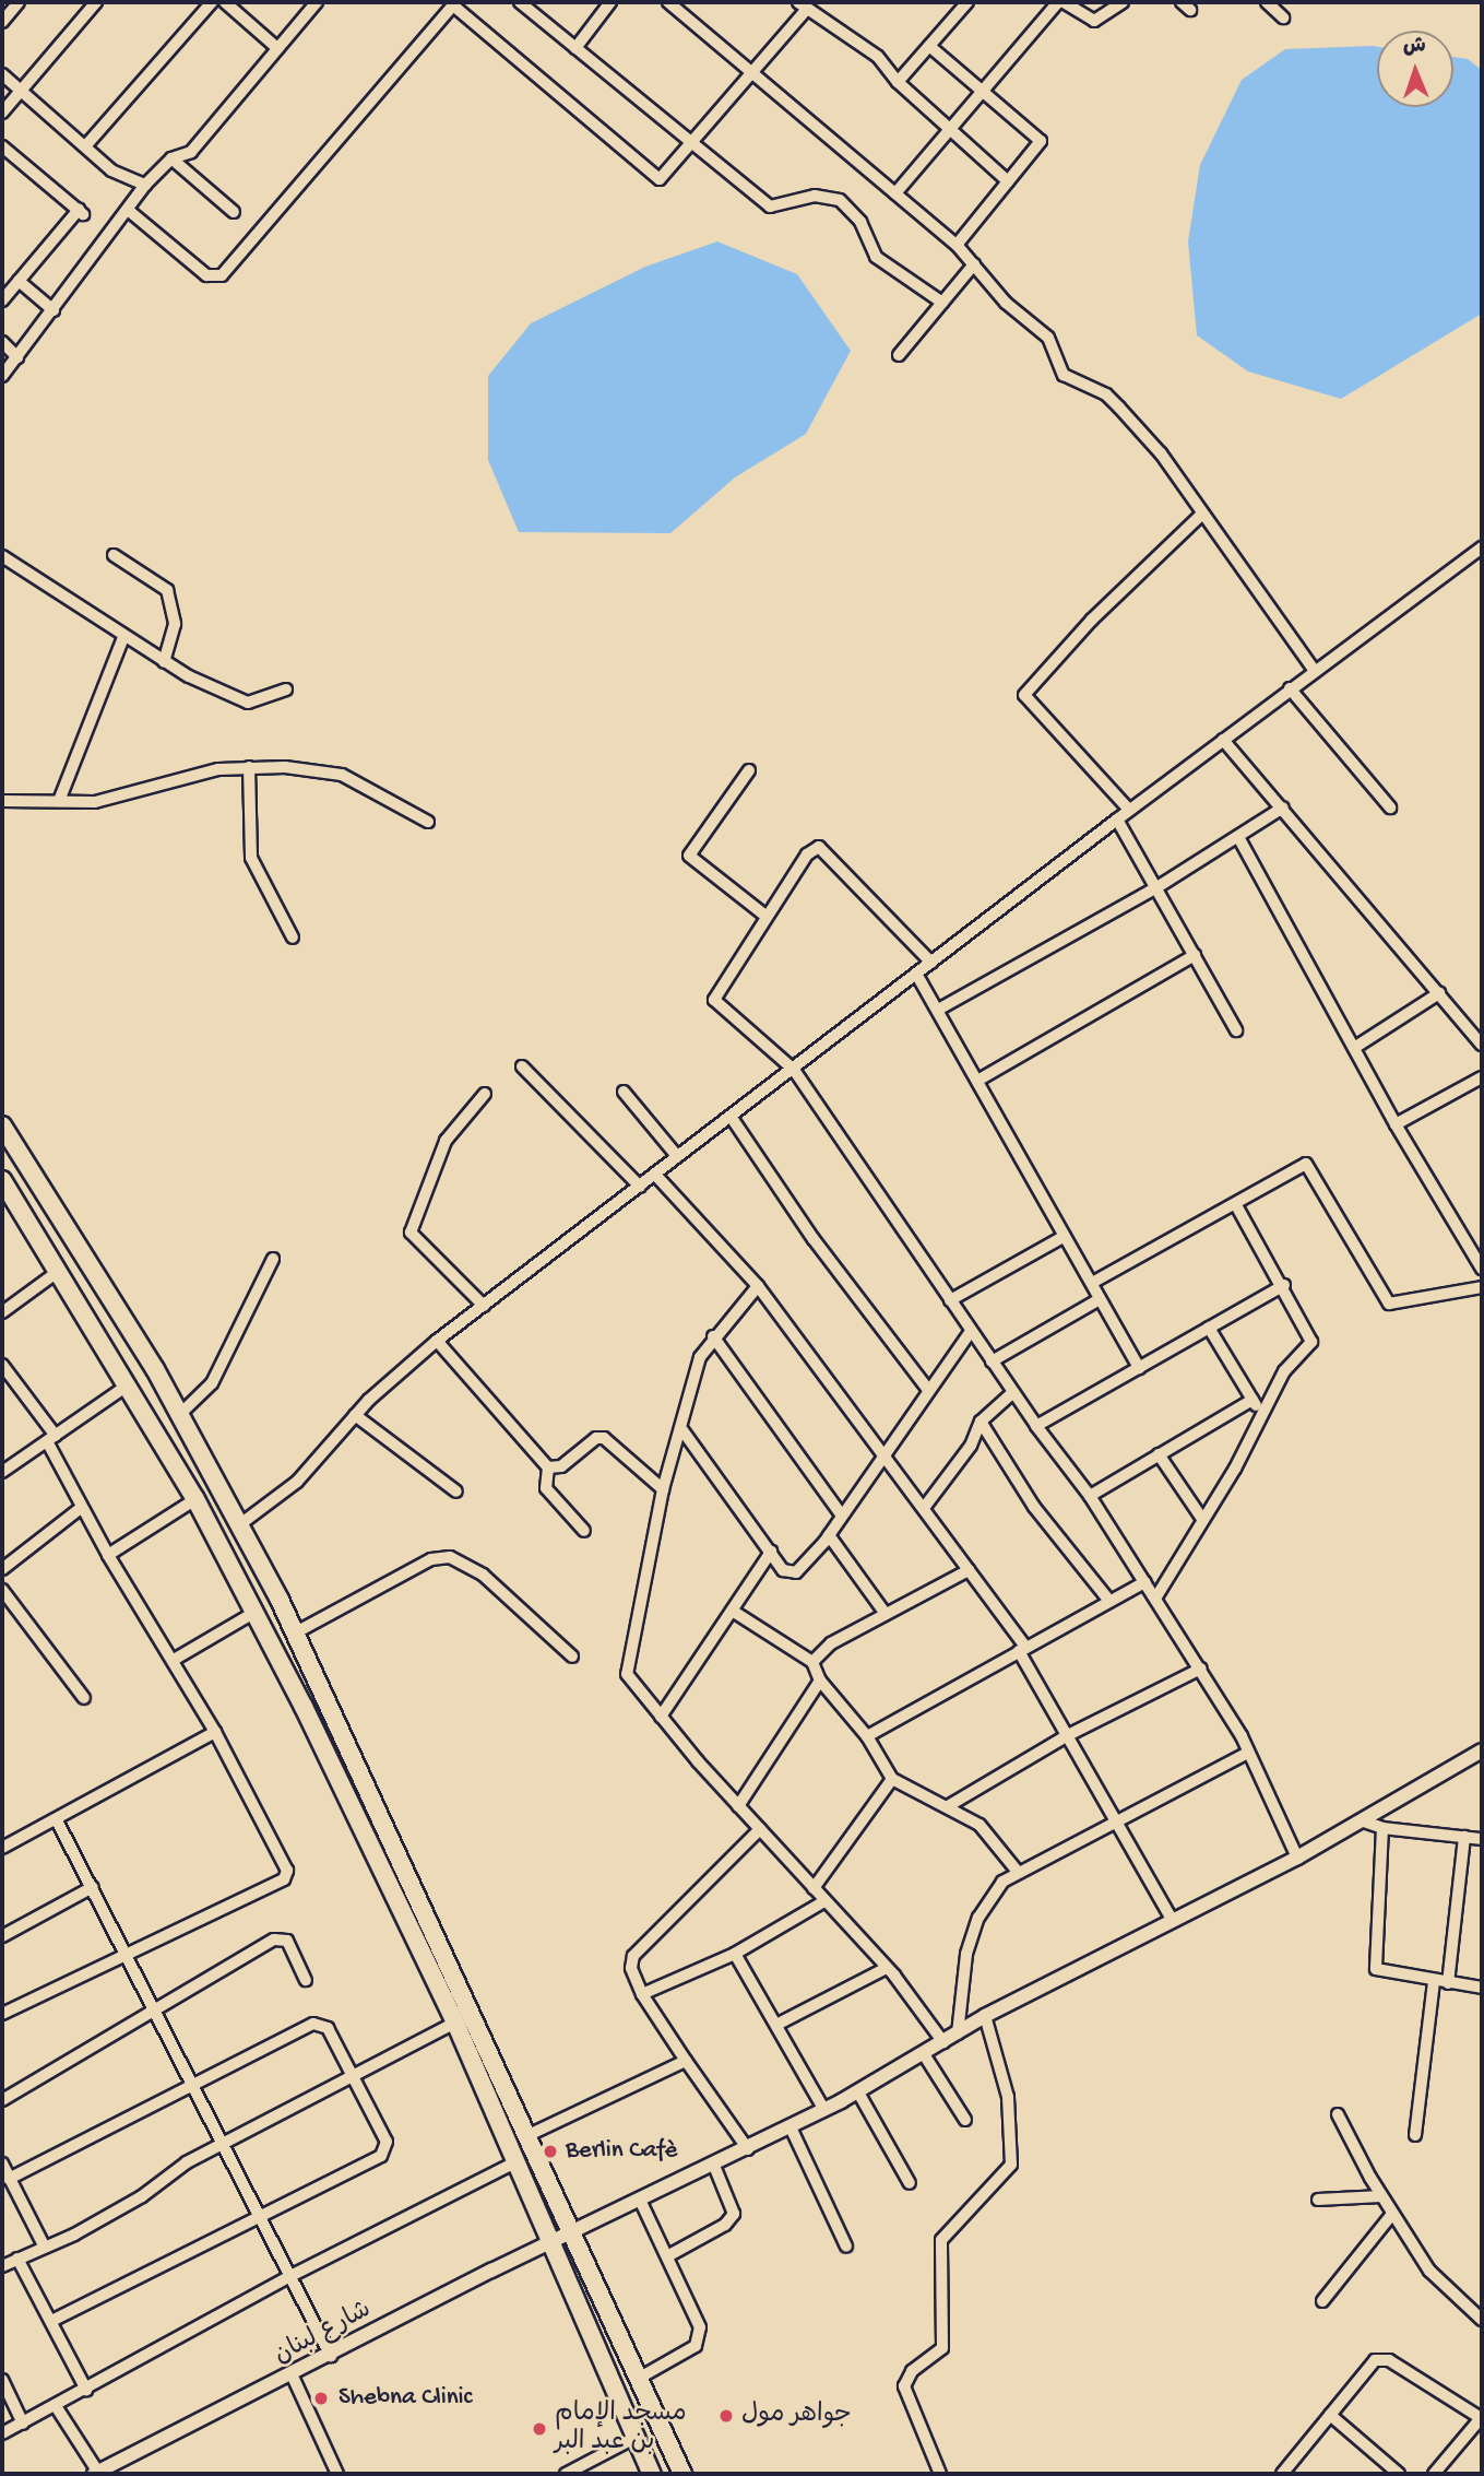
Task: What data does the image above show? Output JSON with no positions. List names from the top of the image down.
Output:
{
  "streets": {
    "street": ["شارع لبنان"]
  },
  "places": [
    "Berlin Cafè",
    "Shebna Clinic",
    "جواهر مول",
    "مسجد الإمام بن عبد البر"
  ],
  "north": "top"
}
